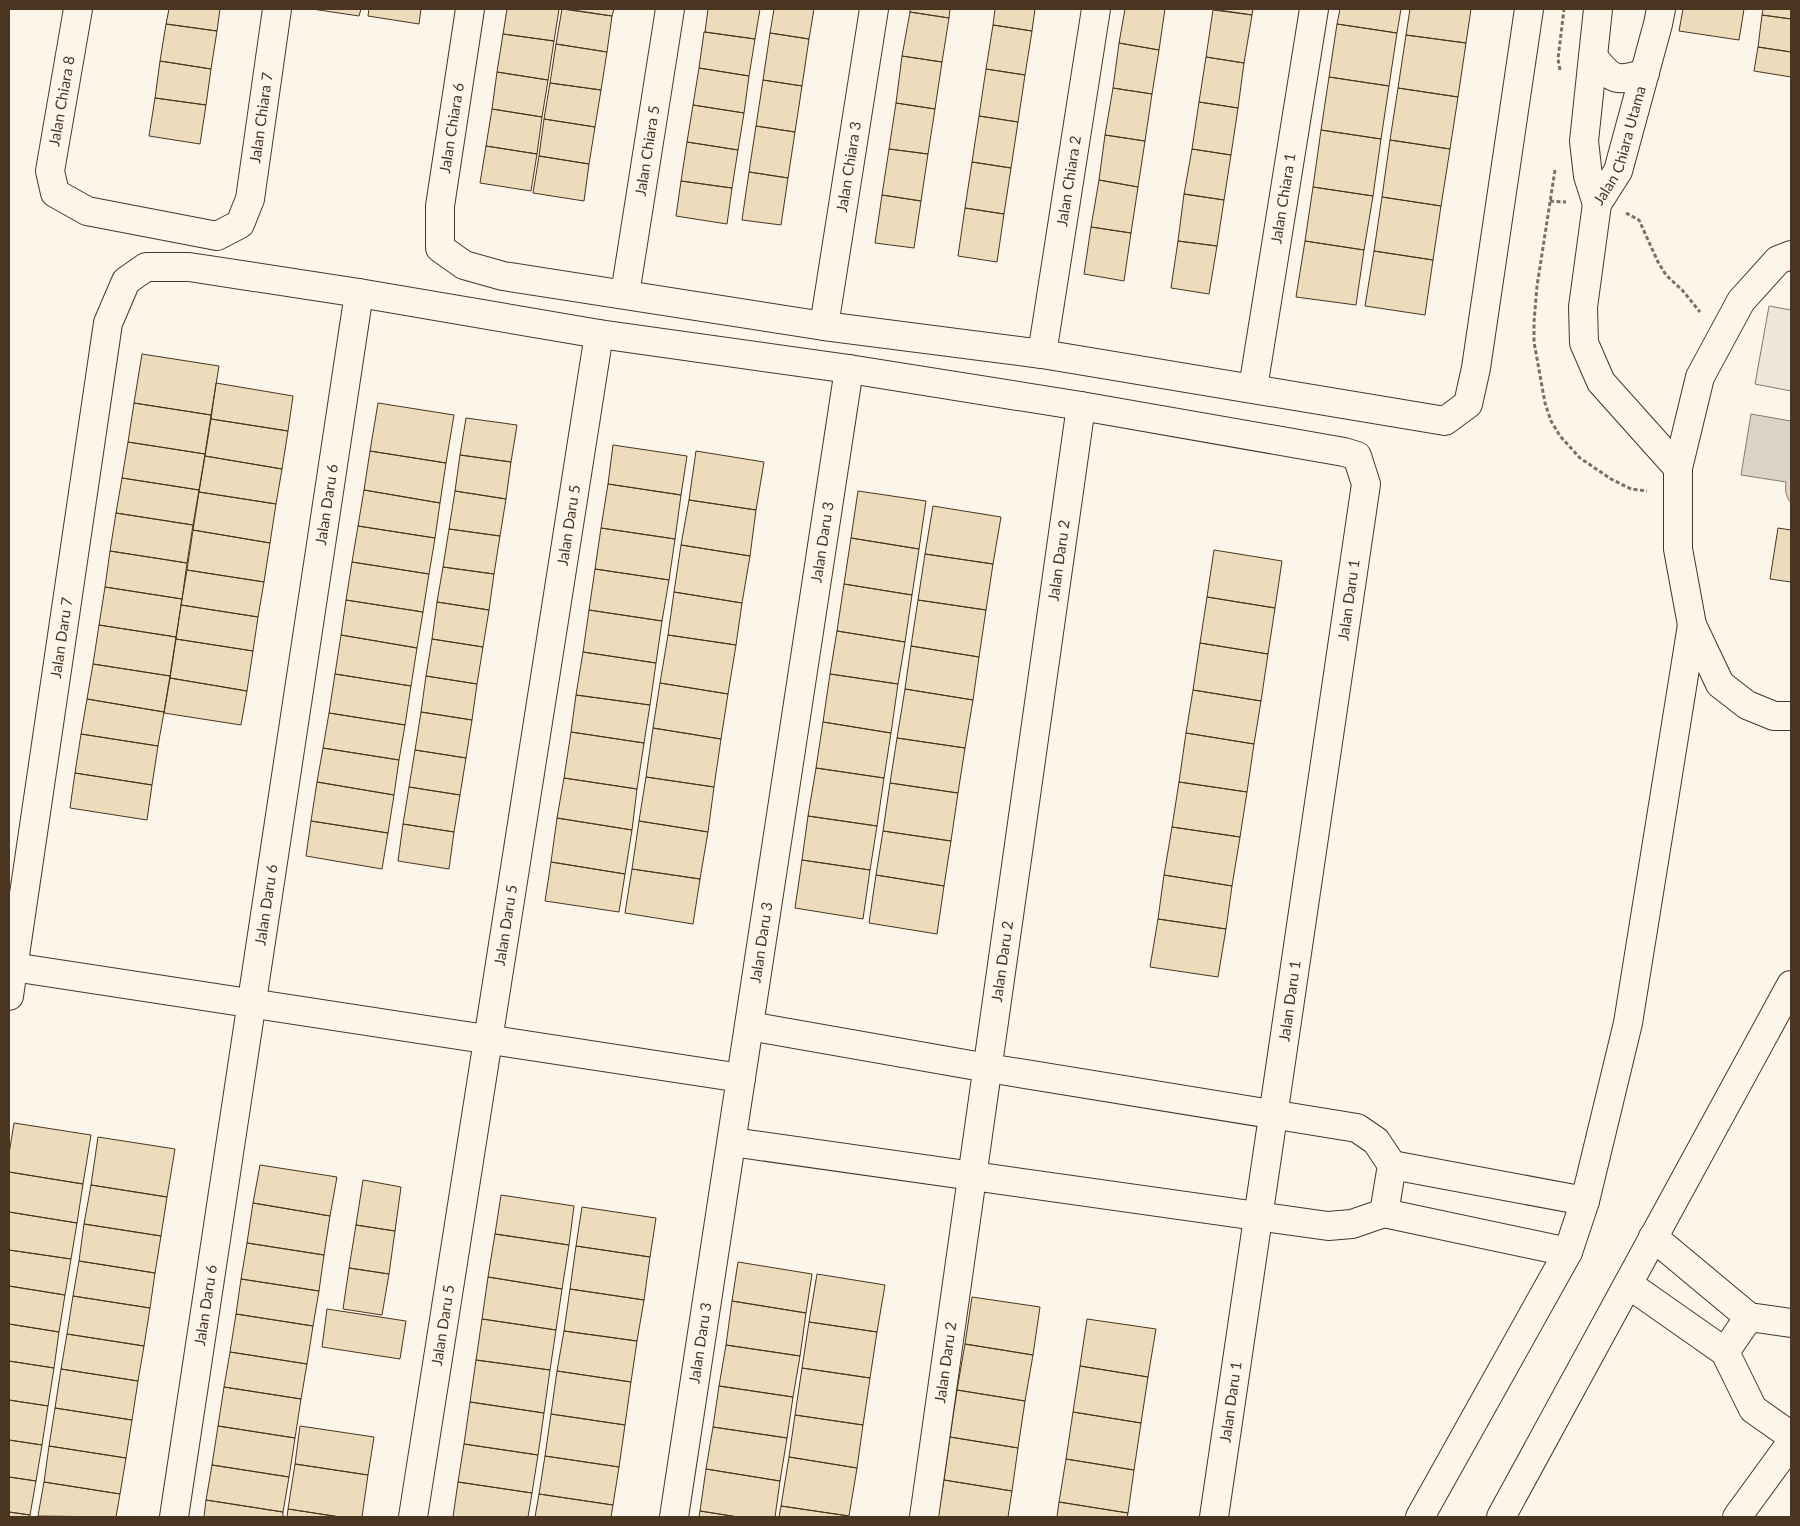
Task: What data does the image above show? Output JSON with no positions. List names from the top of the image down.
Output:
{
  "streets": {
    "street": [
      "Jalan Chiara 8",
      "Jalan Chiara 7",
      "Jalan Chiara 6",
      "Jalan Chiara Utama",
      "Jalan Chiara 5",
      "Jalan Chiara 3",
      "Jalan Chiara 2",
      "Jalan Chiara 1",
      "Jalan Daru 6",
      "Jalan Daru 5",
      "Jalan Daru 3",
      "Jalan Daru 2",
      "Jalan Daru 1",
      "Jalan Daru 7"
    ]
  },
  "crossings": [
    ["Jalan Chiara 8", "Jalan Chiara 7"],
    ["Jalan Chiara 6", "Jalan Chiara 5"],
    ["Jalan Daru 6", "Jalan Daru 7"],
    ["Jalan Daru 2", "Jalan Daru 1"]
  ]
}
